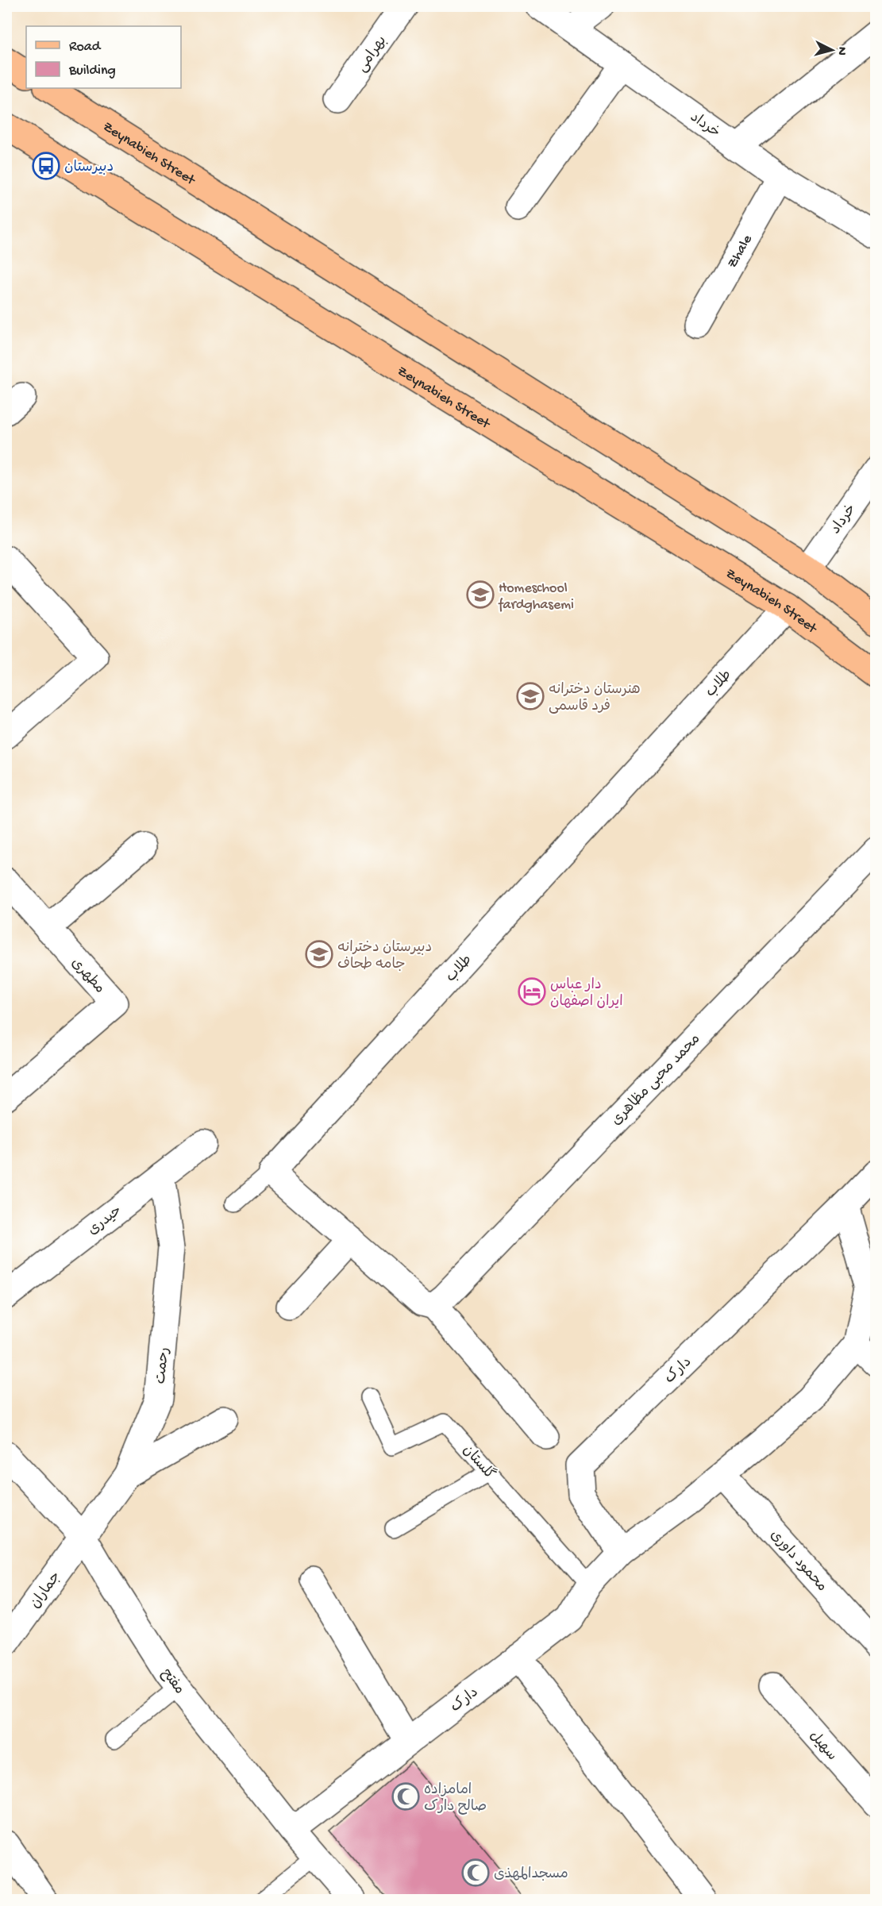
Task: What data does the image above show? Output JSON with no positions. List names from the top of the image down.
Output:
{
  "streets": {
    "main road": ["Zeynabieh Street"],
    "street": [
      "بهرامی",
      "خرداد",
      "Zhale",
      "طلاب",
      "مطهری",
      "محمد محبی مظاهری",
      "حیدری",
      "رحمت",
      "دارک",
      "محمود داوری",
      "جماران",
      "مفتح",
      "سهیل"
    ],
    "lane": ["گلستان"]
  },
  "crossings": [
    ["خرداد", "Zeynabieh Street"],
    ["خرداد", "Zhale"],
    ["Zeynabieh Street", "طلاب"],
    ["حیدری", "رحمت"],
    ["رحمت", "جماران"],
    ["رحمت", "مفتح"],
    ["دارک", "گلستان"],
    ["دارک", "محمود داوری"],
    ["دارک", "مفتح"],
    ["جماران", "مفتح"]
  ],
  "places": {
    "bus stop": ["دبیرستان"],
    "school or university": ["Homeschool fardghasemi", "هنرستان دخترانه فرد قاسمی", "دبیرستان دخترانه جامه طحاف"],
    "hotel": ["دار عباس ایران اصفهان"],
    "mosque": ["امامزاده صالح دارک", "مسجدالمهذی"]
  },
  "legend": ["Road", "Building"],
  "north": "right"
}
